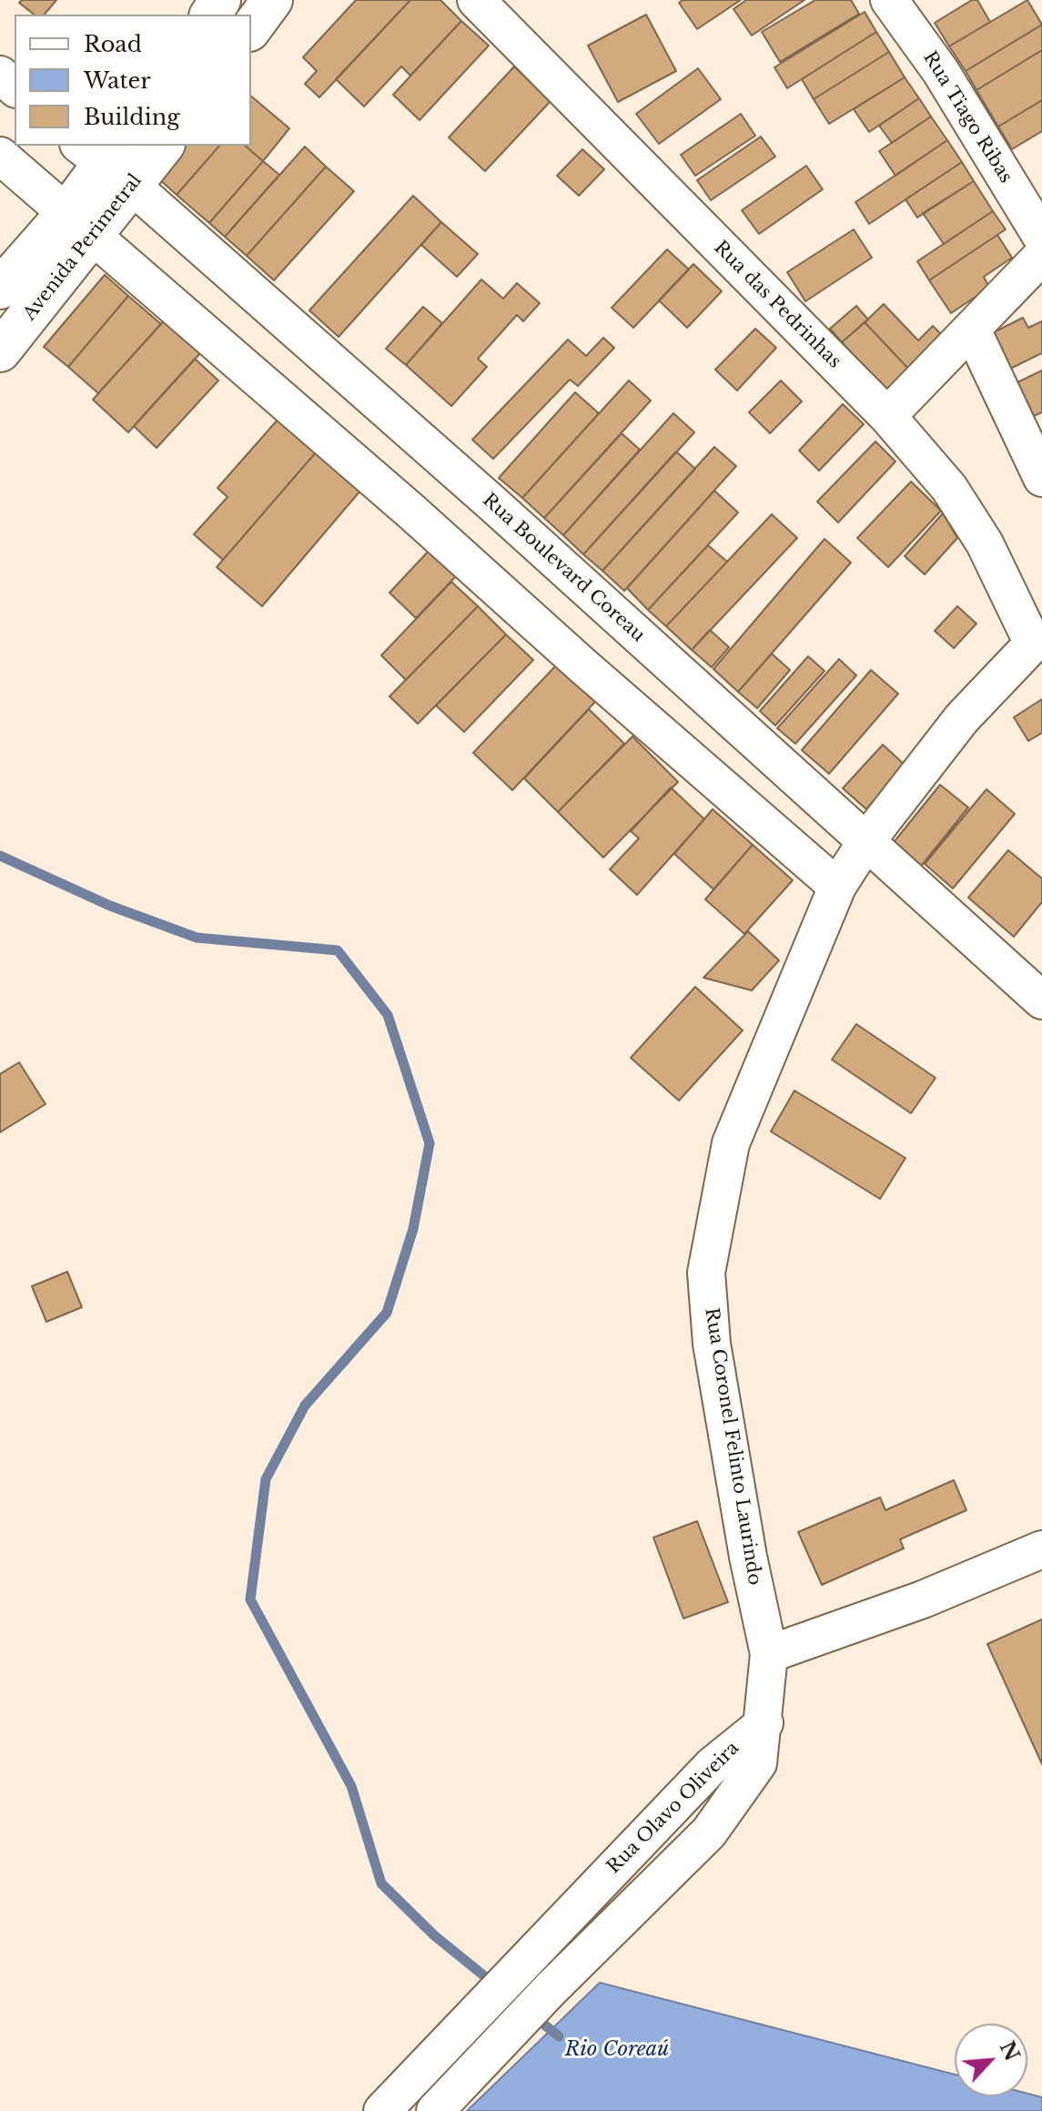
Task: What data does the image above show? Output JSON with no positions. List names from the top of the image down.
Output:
{
  "streets": {
    "street": [
      "Rua Tiago Ribas",
      "Avenida Perimetral",
      "Rua das Pedrinhas",
      "Rua Boulevard Coreau",
      "Rua Coronel Felinto Laurindo",
      "Rua Olavo Oliveira"
    ]
  },
  "crossings": [
    ["Avenida Perimetral", "Rua Boulevard Coreau"],
    ["Rua das Pedrinhas", "Rua Coronel Felinto Laurindo"],
    ["Rua Boulevard Coreau", "Rua Coronel Felinto Laurindo"],
    ["Rua Coronel Felinto Laurindo", "Rua Olavo Oliveira"]
  ],
  "water": ["Rio Coreaú"],
  "legend": ["Road", "Water", "Building"],
  "north": "top right"
}
